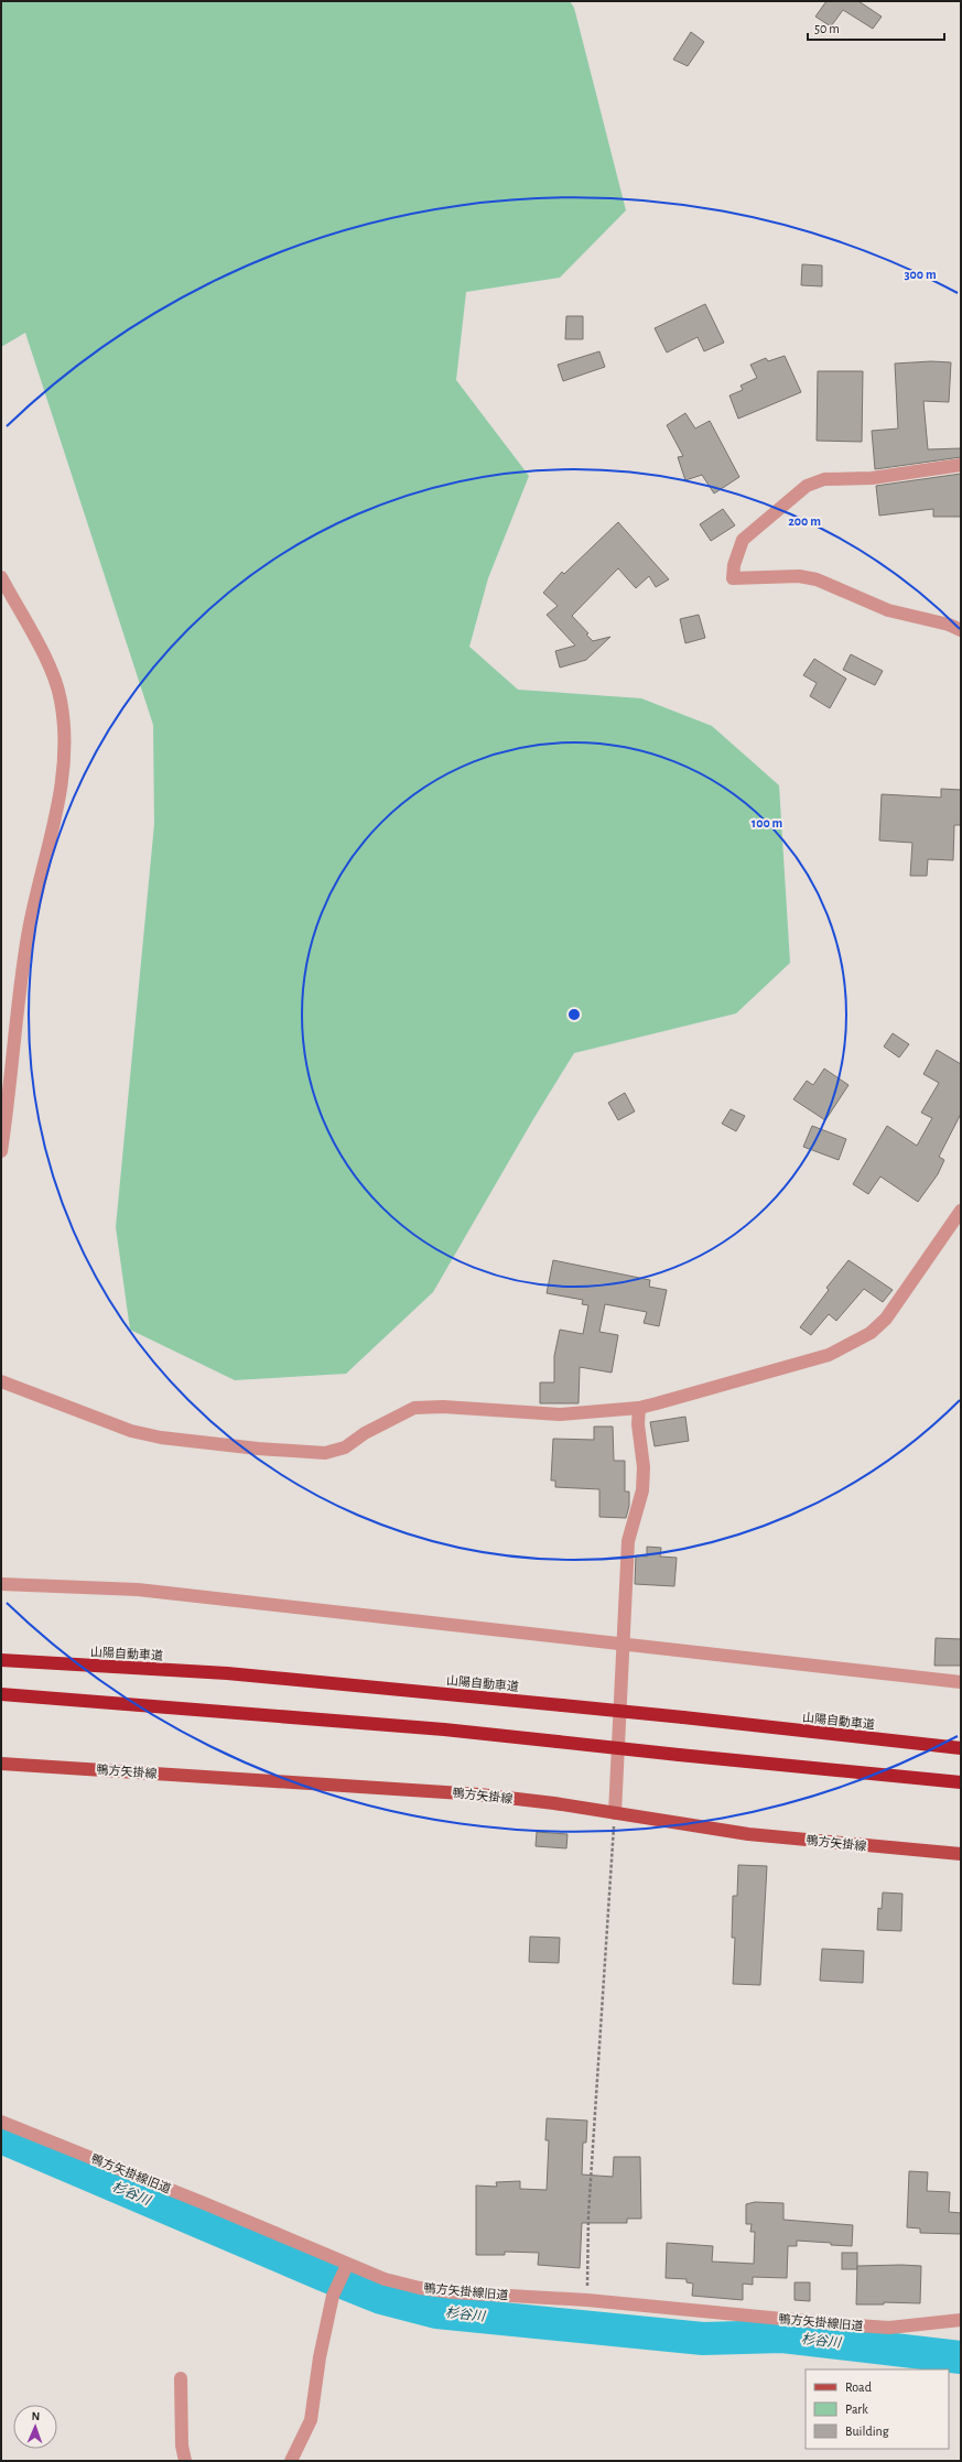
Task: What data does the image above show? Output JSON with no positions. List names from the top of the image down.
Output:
{
  "streets": {
    "highway": ["山陽自動車道"],
    "main road": ["鴨方矢掛線"],
    "street": ["鴨方矢掛線旧道"]
  },
  "water": ["杉谷川"],
  "legend": ["Road", "Park", "Building"],
  "scale_bar": "50 m",
  "north": "top",
  "rings": ["300 m", "200 m", "100 m"]
}
